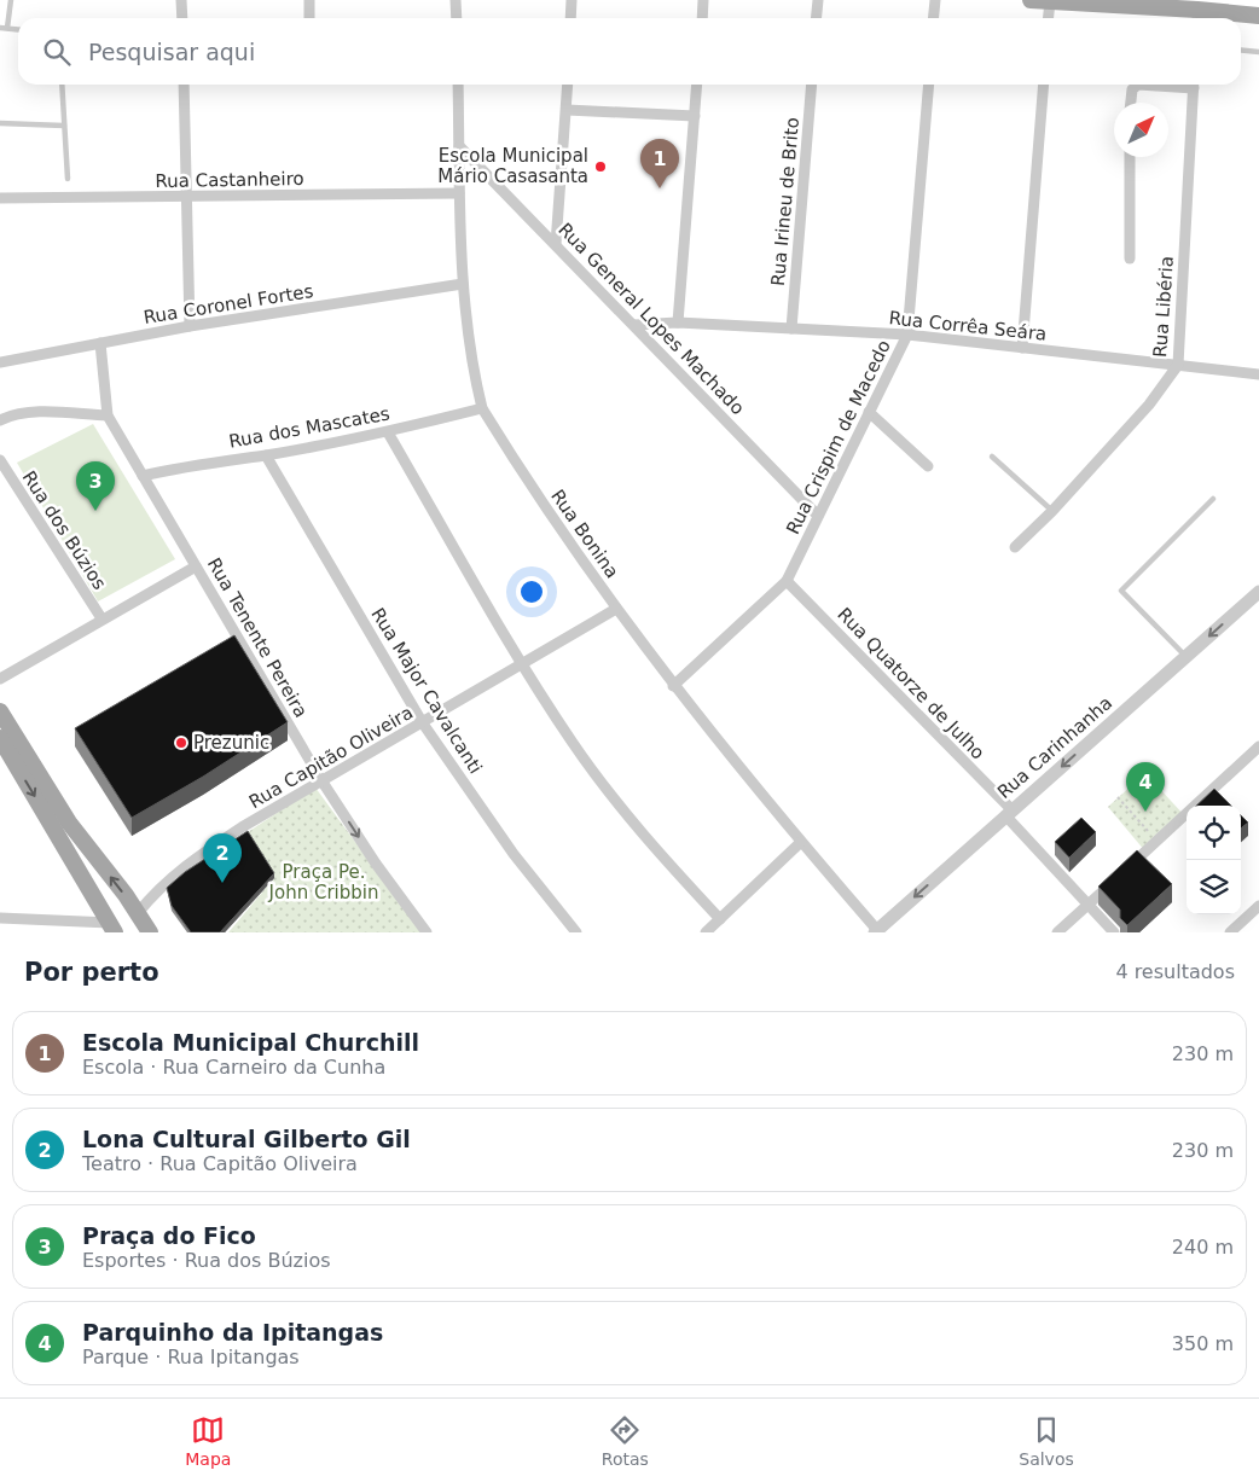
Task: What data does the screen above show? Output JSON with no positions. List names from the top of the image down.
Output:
{
  "streets": {
    "street": [
      "Rua Castanheiro",
      "Rua Irineu de Brito",
      "Rua Coronel Fortes",
      "Rua Libéria",
      "Rua General Lopes Machado",
      "Rua Corrêa Seára",
      "Rua dos Mascates",
      "Rua Crispim de Macedo",
      "Rua dos Búzios",
      "Rua Bonina",
      "Rua Tenente Pereira",
      "Rua Quatorze de Julho",
      "Rua Major Cavalcanti",
      "Rua Carinhanha",
      "Rua Capitão Oliveira"
    ]
  },
  "crossings": [
    ["Rua Castanheiro", "Rua Bonina"],
    ["Rua Irineu de Brito", "Rua Corrêa Seára"],
    ["Rua Coronel Fortes", "Rua Bonina"],
    ["Rua Coronel Fortes", "Rua Tenente Pereira"],
    ["Rua Libéria", "Rua Corrêa Seára"],
    ["Rua General Lopes Machado", "Rua Corrêa Seára"],
    ["Rua General Lopes Machado", "Rua Crispim de Macedo"],
    ["Rua General Lopes Machado", "Rua Bonina"],
    ["Rua Corrêa Seára", "Rua Crispim de Macedo"],
    ["Rua dos Mascates", "Rua Bonina"],
    ["Rua dos Mascates", "Rua Tenente Pereira"],
    ["Rua dos Mascates", "Rua Major Cavalcanti"],
    ["Rua Crispim de Macedo", "Rua Bonina"],
    ["Rua Crispim de Macedo", "Rua Quatorze de Julho"],
    ["Rua Bonina", "Rua Carinhanha"],
    ["Rua Bonina", "Rua Capitão Oliveira"],
    ["Rua Tenente Pereira", "Rua Capitão Oliveira"],
    ["Rua Quatorze de Julho", "Rua Carinhanha"],
    ["Rua Major Cavalcanti", "Rua Capitão Oliveira"]
  ],
  "parks": ["Praça Pe. John Cribbin"],
  "places": ["Escola Municipal Mário Casasanta", "Prezunic"],
  "north": "top right",
  "page": {
    "search": "Pesquisar aqui",
    "pins": [
      "1",
      "3",
      "4",
      "2"
    ],
    "heading": ["Por perto", "4 resultados"],
    "list": [
      {
        "mark": "1",
        "name": "Escola Municipal Churchill",
        "note": "Escola · Rua Carneiro da Cunha",
        "value": "230 m"
      },
      {
        "mark": "2",
        "name": "Lona Cultural Gilberto Gil",
        "note": "Teatro · Rua Capitão Oliveira",
        "value": "230 m"
      },
      {
        "mark": "3",
        "name": "Praça do Fico",
        "note": "Esportes · Rua dos Búzios",
        "value": "240 m"
      },
      {
        "mark": "4",
        "name": "Parquinho da Ipitangas",
        "note": "Parque · Rua Ipitangas",
        "value": "350 m"
      }
    ],
    "nav": ["Mapa", "Rotas", "Salvos"]
  }
}
